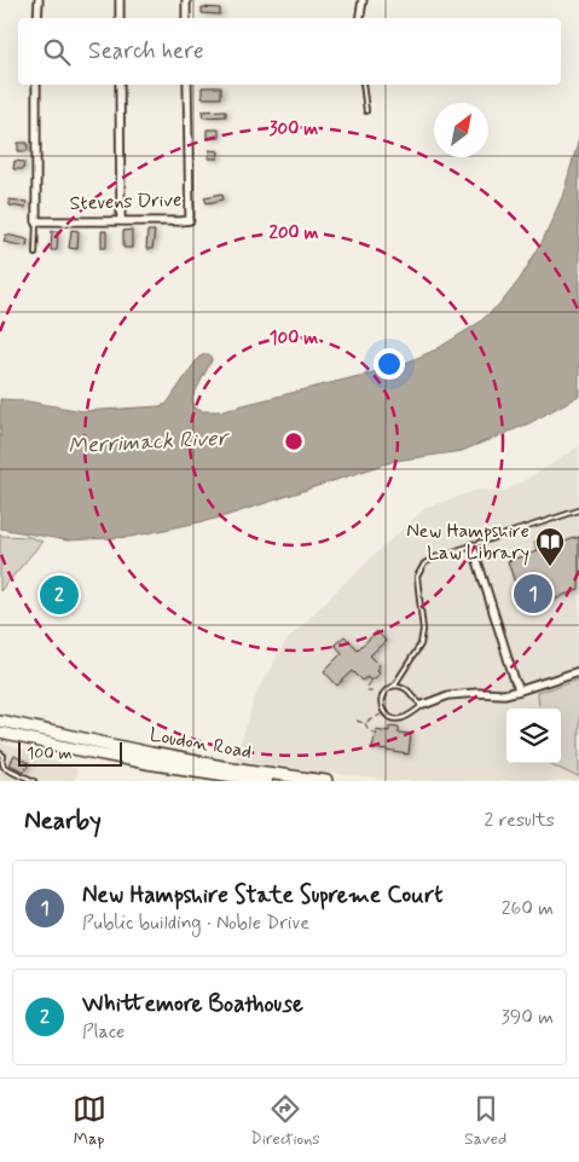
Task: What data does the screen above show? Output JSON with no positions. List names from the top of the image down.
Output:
{
  "streets": {
    "main road": ["Loudon Road"],
    "street": ["Stevens Drive"]
  },
  "water": ["Merrimack River"],
  "places": {
    "library": ["New Hampshire Law Library"]
  },
  "scale_bar": "100 m",
  "north": "top right",
  "page": {
    "search": "Search here",
    "pins": ["1", "2"],
    "scale": "100 m",
    "heading": ["Nearby", "2 results"],
    "list": [
      {
        "mark": "1",
        "name": "New Hampshire State Supreme Court",
        "note": "Public building · Noble Drive",
        "value": "260 m"
      },
      {
        "mark": "2",
        "name": "Whittemore Boathouse",
        "note": "Place",
        "value": "390 m"
      }
    ],
    "nav": ["Map", "Directions", "Saved"]
  },
  "rings": ["300 m", "200 m", "100 m"]
}
